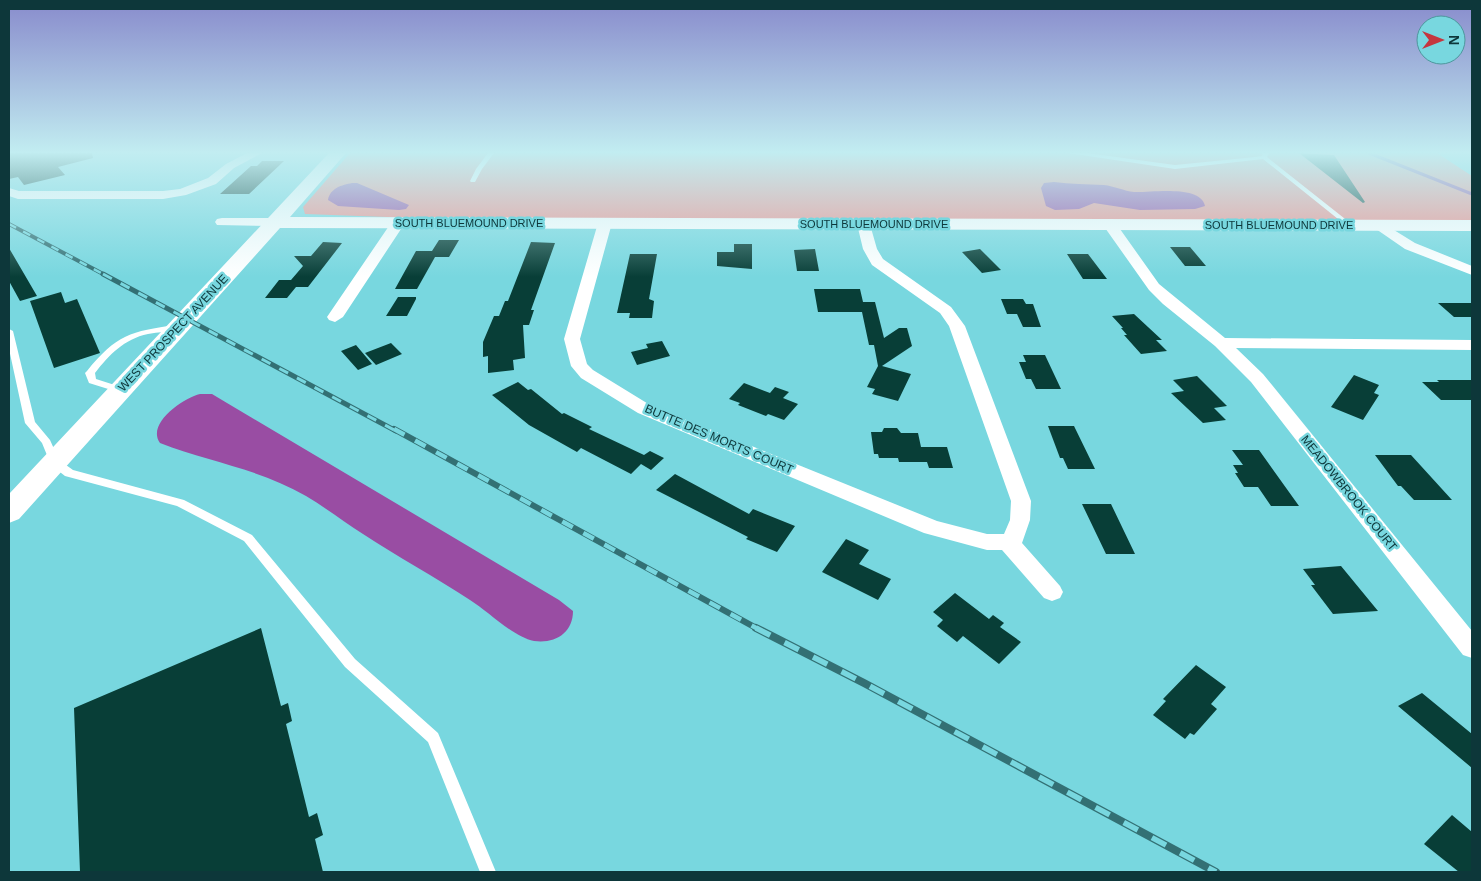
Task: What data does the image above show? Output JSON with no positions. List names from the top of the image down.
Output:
{
  "streets": {
    "main road": ["SOUTH BLUEMOUND DRIVE", "WEST PROSPECT AVENUE"],
    "street": ["BUTTE DES MORTS COURT", "MEADOWBROOK COURT"]
  },
  "crossings": [
    ["SOUTH BLUEMOUND DRIVE", "WEST PROSPECT AVENUE"],
    ["SOUTH BLUEMOUND DRIVE", "BUTTE DES MORTS COURT"],
    ["SOUTH BLUEMOUND DRIVE", "MEADOWBROOK COURT"]
  ],
  "north": "right"
}
